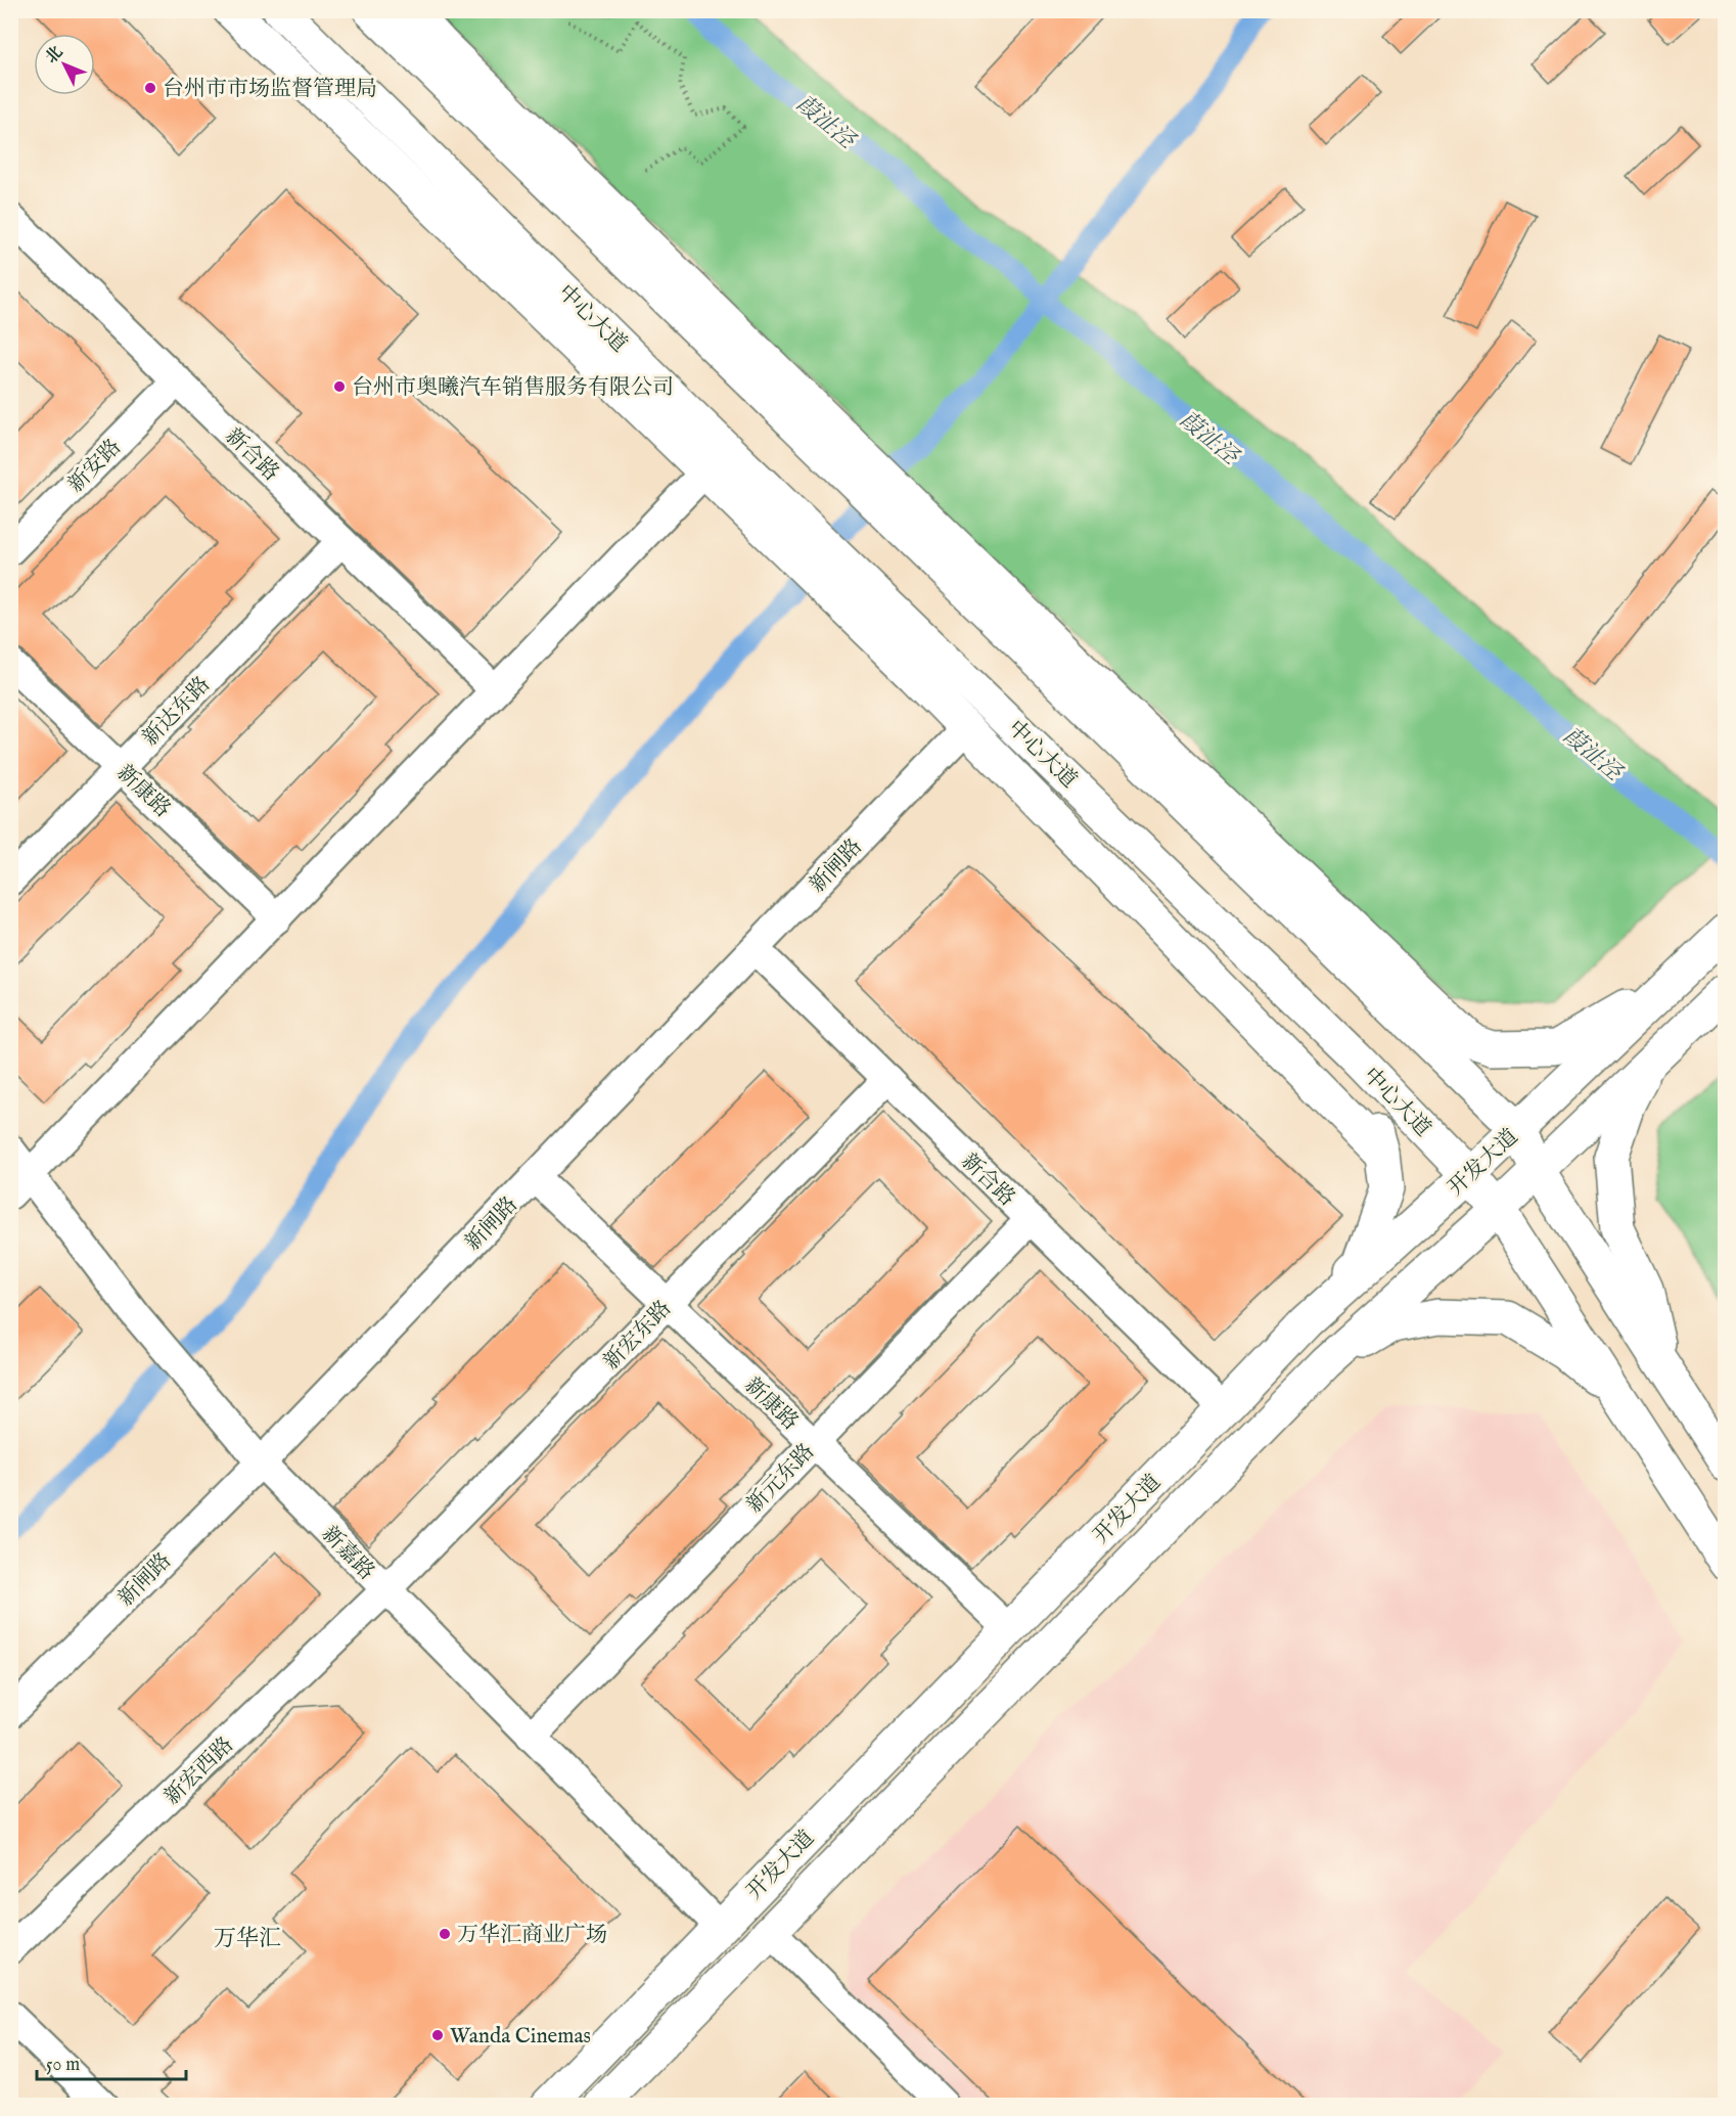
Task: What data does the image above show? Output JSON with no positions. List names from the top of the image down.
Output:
{
  "streets": {
    "main road": ["中心大道", "开发大道"],
    "street": [
      "新合路",
      "新安路",
      "新达东路",
      "新康路",
      "新闸路",
      "新宏东路",
      "新元东路",
      "新嘉路",
      "新宏西路"
    ]
  },
  "crossings": [
    ["中心大道", "开发大道"],
    ["新合路", "新安路"],
    ["新合路", "新达东路"],
    ["新合路", "新闸路"],
    ["新合路", "开发大道"],
    ["新合路", "新宏东路"],
    ["新合路", "新元东路"],
    ["新达东路", "新康路"],
    ["新康路", "新闸路"],
    ["新康路", "开发大道"],
    ["新康路", "新宏东路"],
    ["新康路", "新元东路"],
    ["新闸路", "新嘉路"],
    ["开发大道", "新嘉路"],
    ["新宏东路", "新嘉路"],
    ["新宏东路", "新宏西路"],
    ["新元东路", "新嘉路"],
    ["新嘉路", "新宏西路"]
  ],
  "districts": ["万华汇"],
  "water": ["葭沚泾"],
  "places": [
    "台州市市场监督管理局",
    "台州市奥曦汽车销售服务有限公司",
    "万华汇商业广场",
    "Wanda Cinemas"
  ],
  "scale_bar": "50 m",
  "north": "top left"
}
